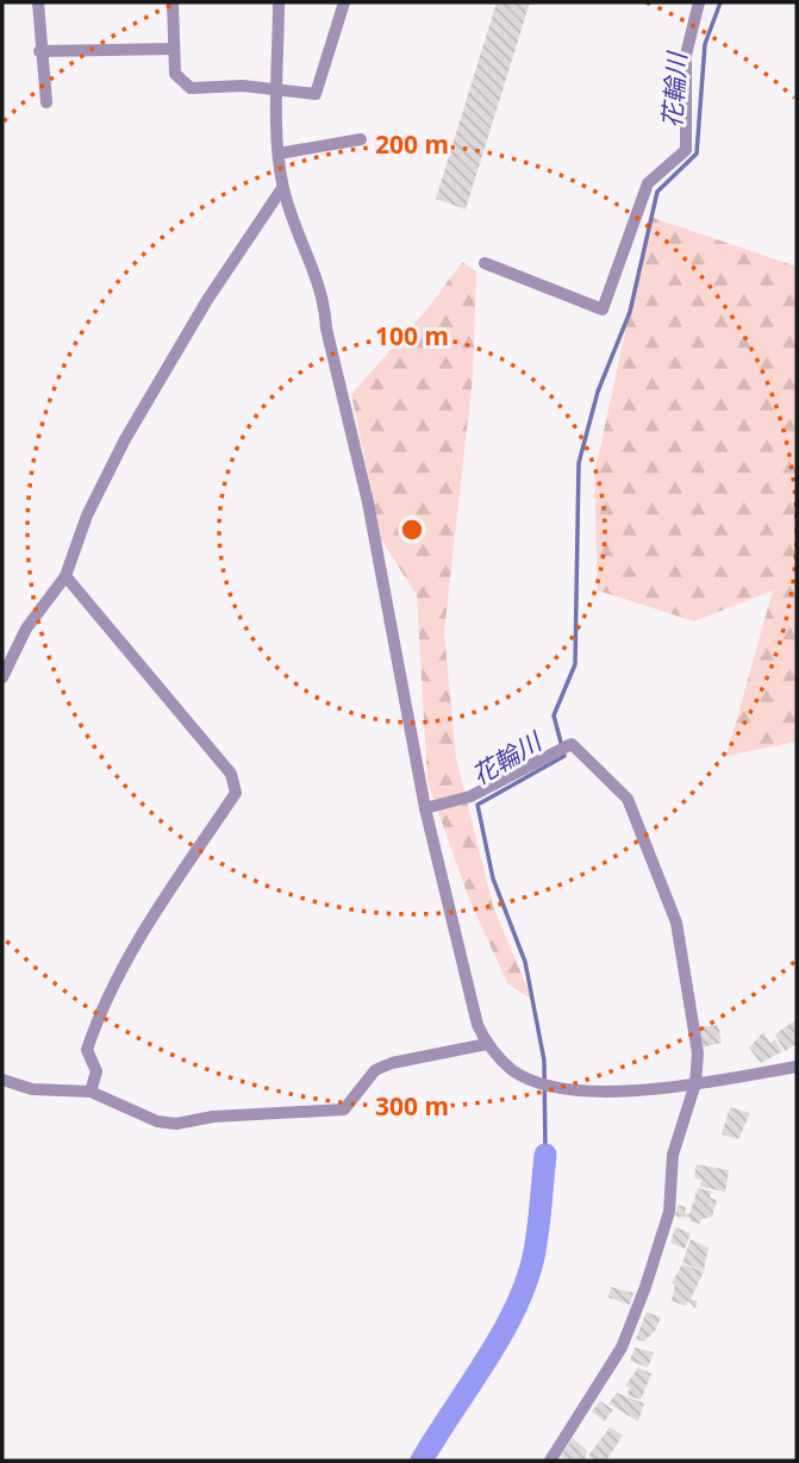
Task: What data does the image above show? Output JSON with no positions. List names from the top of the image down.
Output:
{
  "water": ["花輪川"],
  "rings": ["200 m", "100 m", "300 m"]
}
